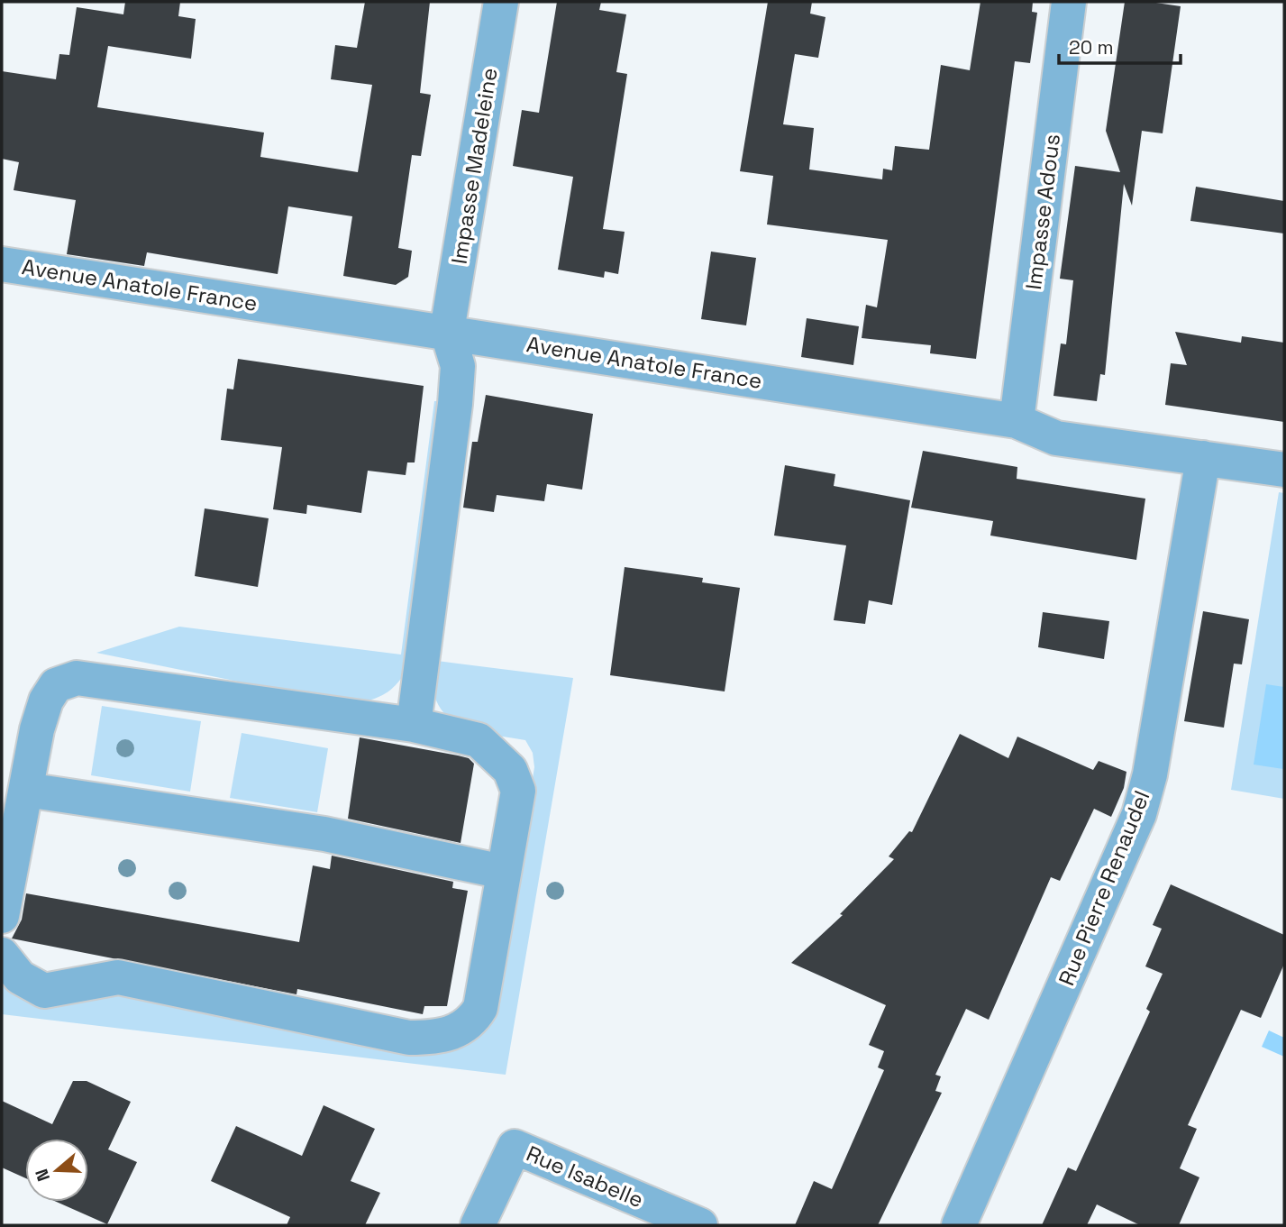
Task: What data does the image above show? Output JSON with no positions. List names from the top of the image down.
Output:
{
  "streets": {
    "street": [
      "Impasse Madeleine",
      "Impasse Adous",
      "Avenue Anatole France",
      "Rue Pierre Renaudel",
      "Rue Isabelle"
    ]
  },
  "crossings": [
    ["Impasse Madeleine", "Avenue Anatole France"],
    ["Impasse Adous", "Avenue Anatole France"],
    ["Avenue Anatole France", "Rue Pierre Renaudel"]
  ],
  "scale_bar": "20 m",
  "north": "left"
}
